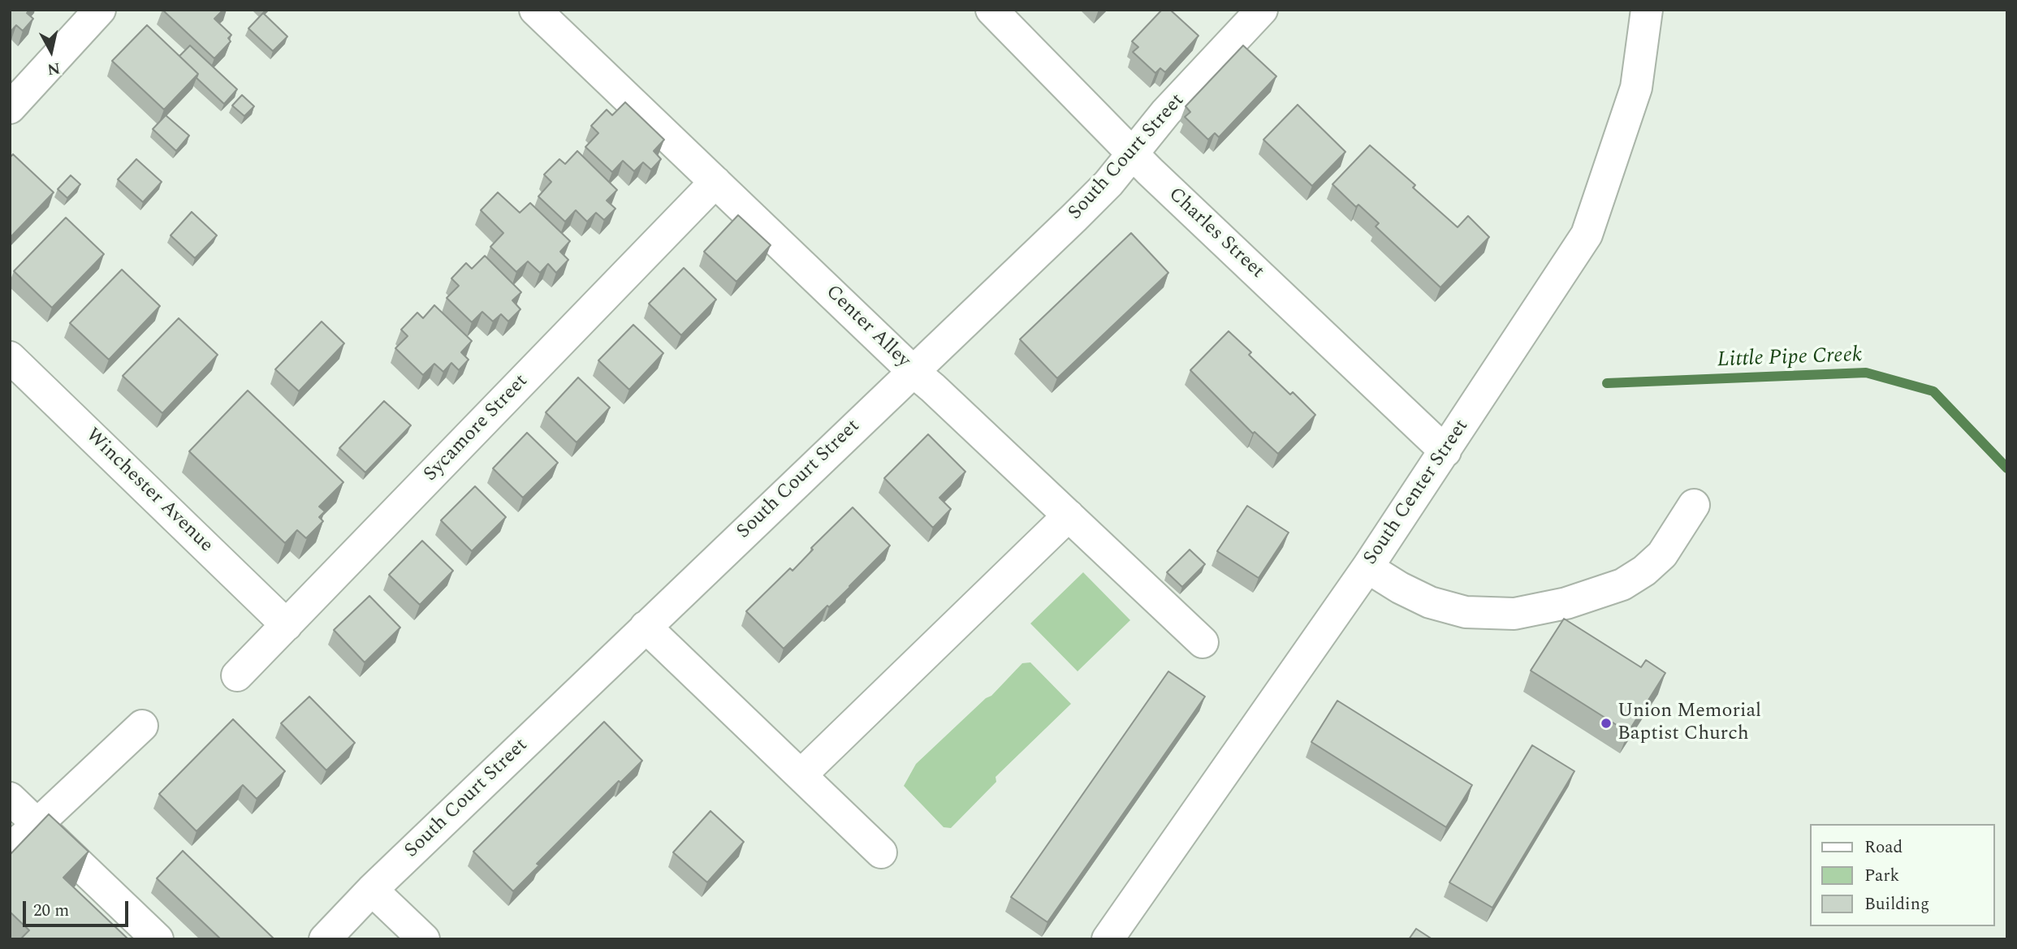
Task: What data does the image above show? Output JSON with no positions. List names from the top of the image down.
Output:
{
  "streets": {
    "street": [
      "South Court Street",
      "Charles Street",
      "Center Alley",
      "Sycamore Street",
      "Winchester Avenue",
      "South Center Street"
    ]
  },
  "crossings": [
    ["South Court Street", "Charles Street"],
    ["South Court Street", "Center Alley"],
    ["Charles Street", "South Center Street"],
    ["Center Alley", "Sycamore Street"],
    ["Sycamore Street", "Winchester Avenue"]
  ],
  "water": ["Little Pipe Creek"],
  "places": ["Union Memorial Baptist Church"],
  "legend": ["Road", "Park", "Building"],
  "scale_bar": "20 m",
  "north": "bottom"
}
